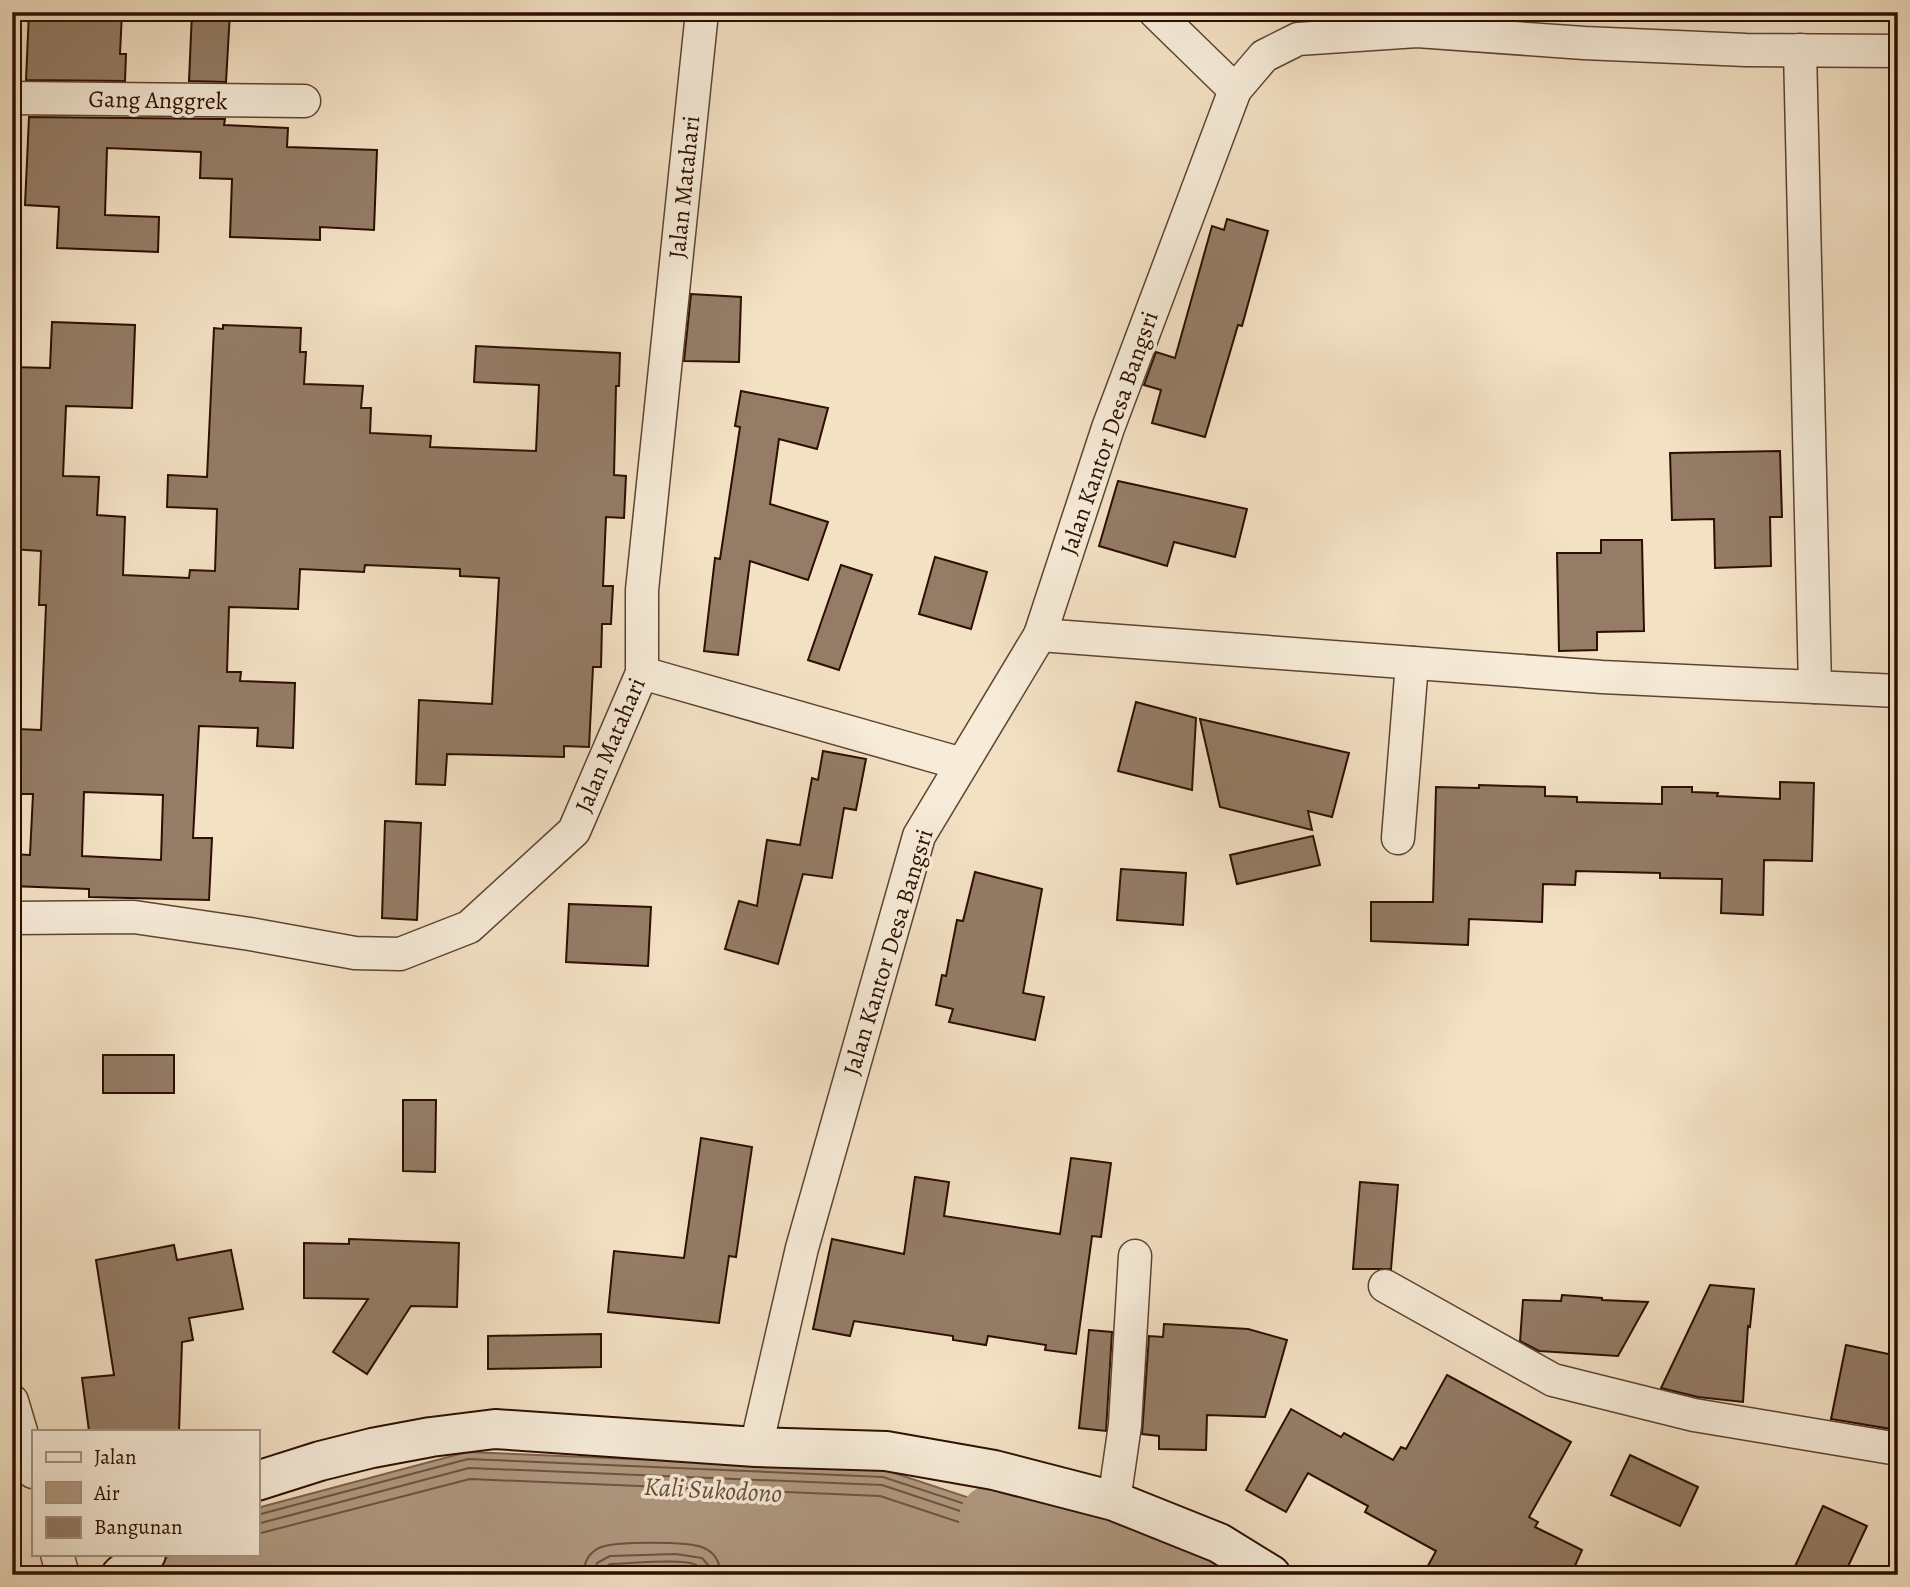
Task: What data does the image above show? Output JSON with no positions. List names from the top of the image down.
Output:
{
  "streets": {
    "street": ["Gang Anggrek", "Jalan Matahari", "Jalan Kantor Desa Bangsri"]
  },
  "water": ["Kali Sukodono"],
  "legend": ["Jalan", "Air", "Bangunan"]
}
